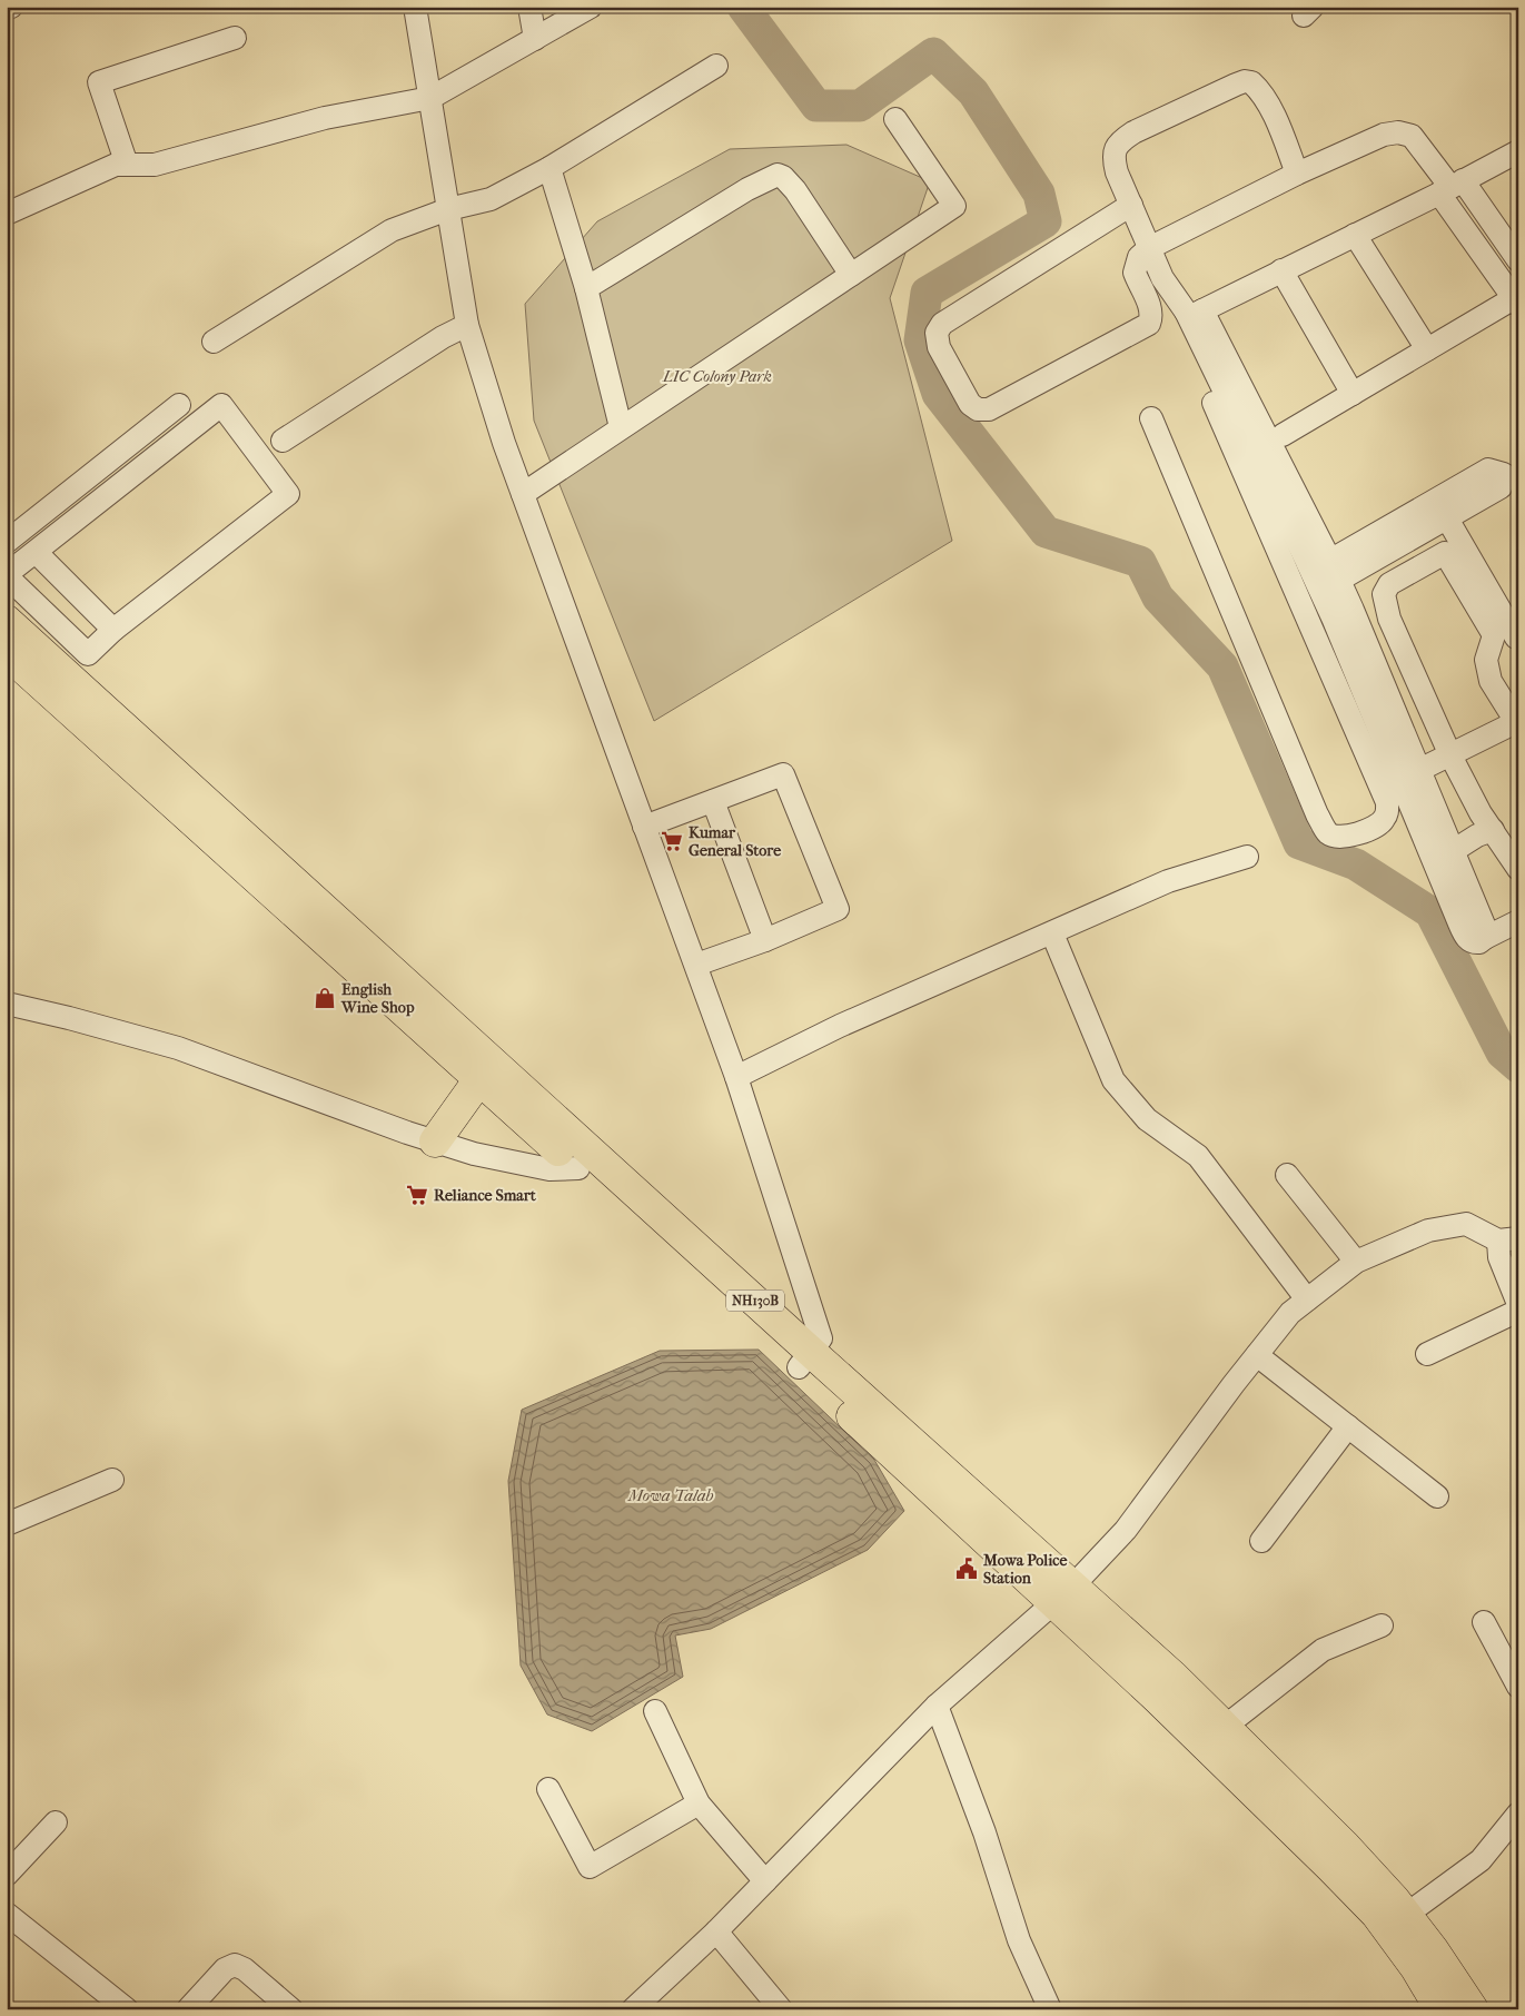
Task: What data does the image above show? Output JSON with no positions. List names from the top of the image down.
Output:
{
  "streets": {
    "highway": ["NH130B"]
  },
  "water": ["Mowa Talab"],
  "parks": ["LIC Colony Park"],
  "places": {
    "supermarket": ["Kumar General Store", "Reliance Smart"],
    "shop": ["English Wine Shop"],
    "public building": ["Mowa Police Station"]
  }
}
